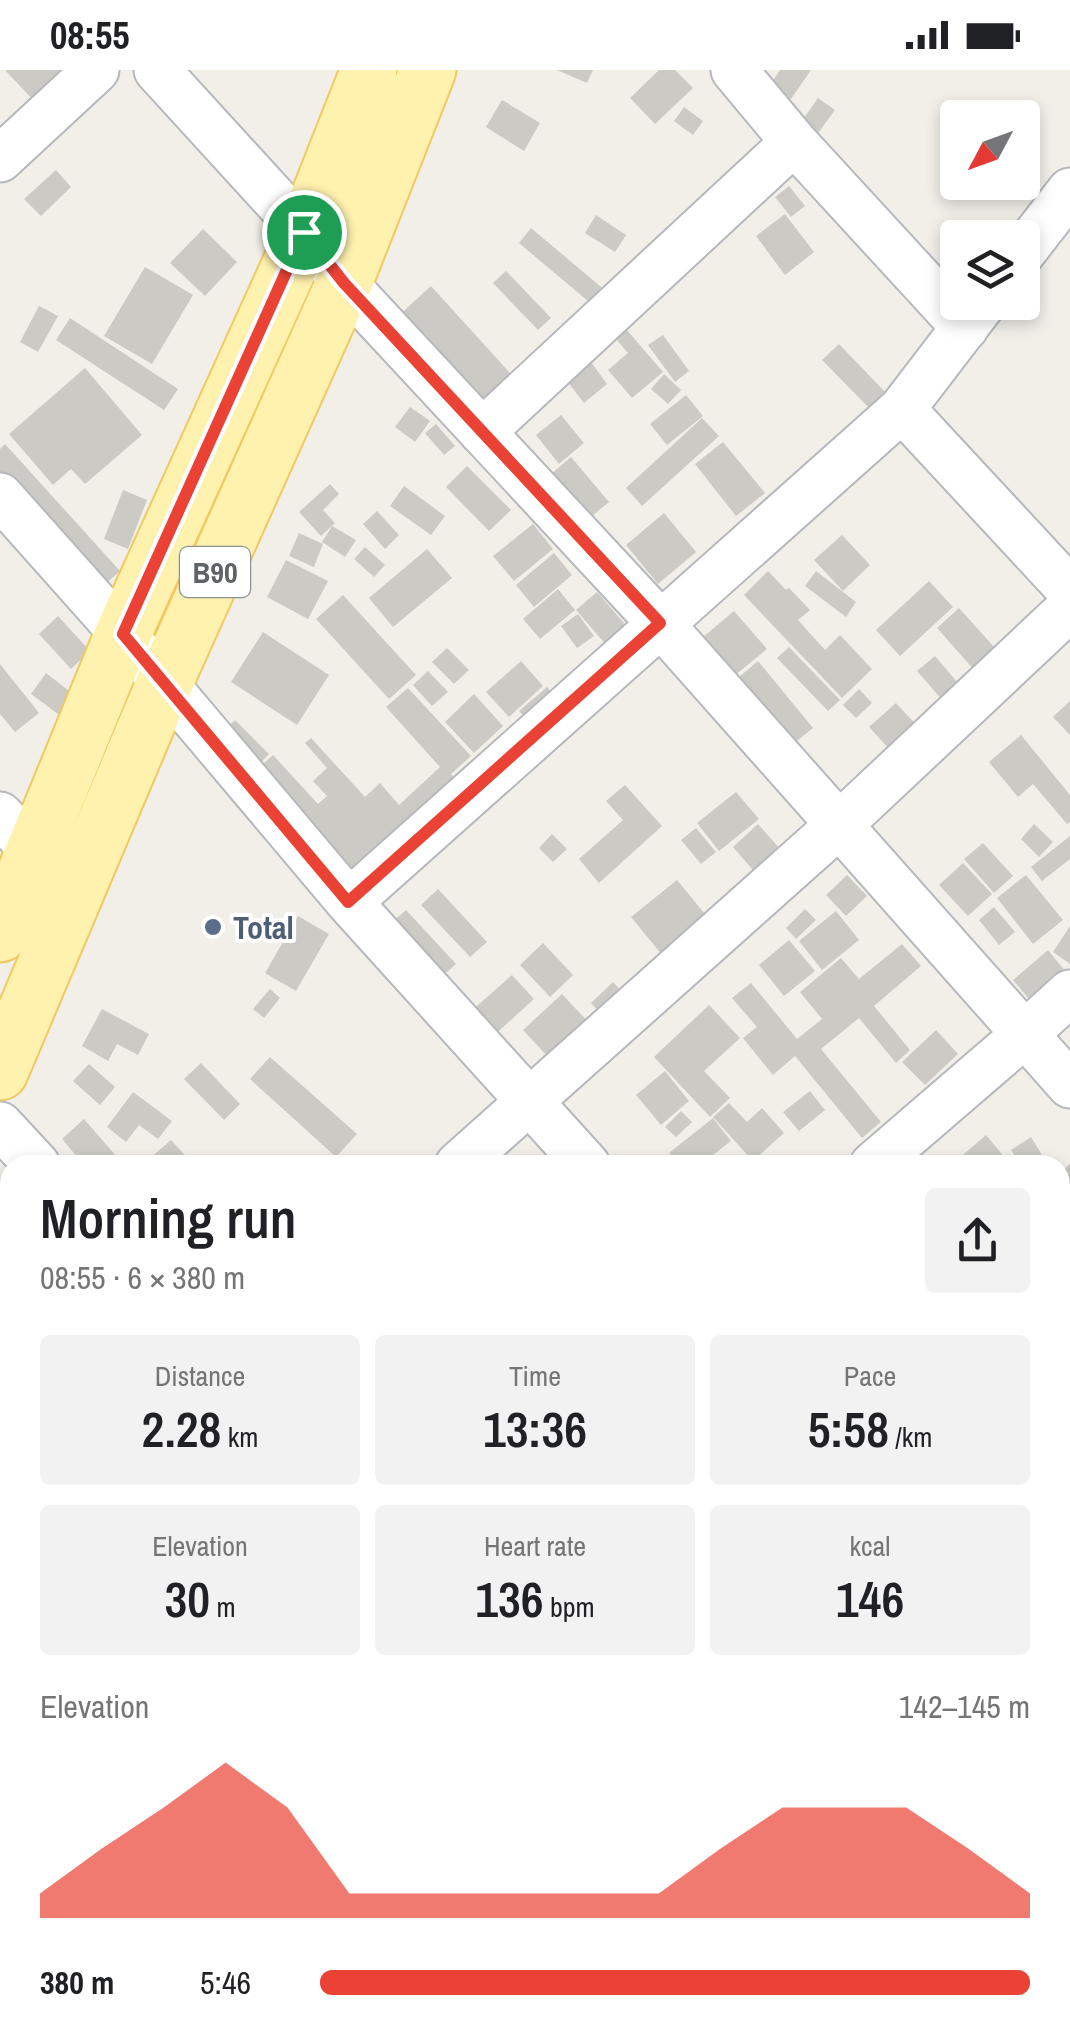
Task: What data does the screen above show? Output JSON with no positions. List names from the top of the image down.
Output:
{
  "streets": {
    "main road": ["B90"]
  },
  "places": ["Total"],
  "north": "bottom left",
  "page": {
    "status": "08:55",
    "heading": ["Morning run", "08:55 · 6 × 380 m"],
    "stats": [
      ["Distance", "2.28 km"],
      ["Time", "13:36"],
      ["Pace", "5:58 /km"],
      ["Elevation", "30 m"],
      ["Heart rate", "136 bpm"],
      ["kcal", "146"]
    ],
    "chart": ["Elevation", "142–145 m"],
    "list": [
      {
        "name": "380 m",
        "note": "5:46"
      }
    ]
  }
}
